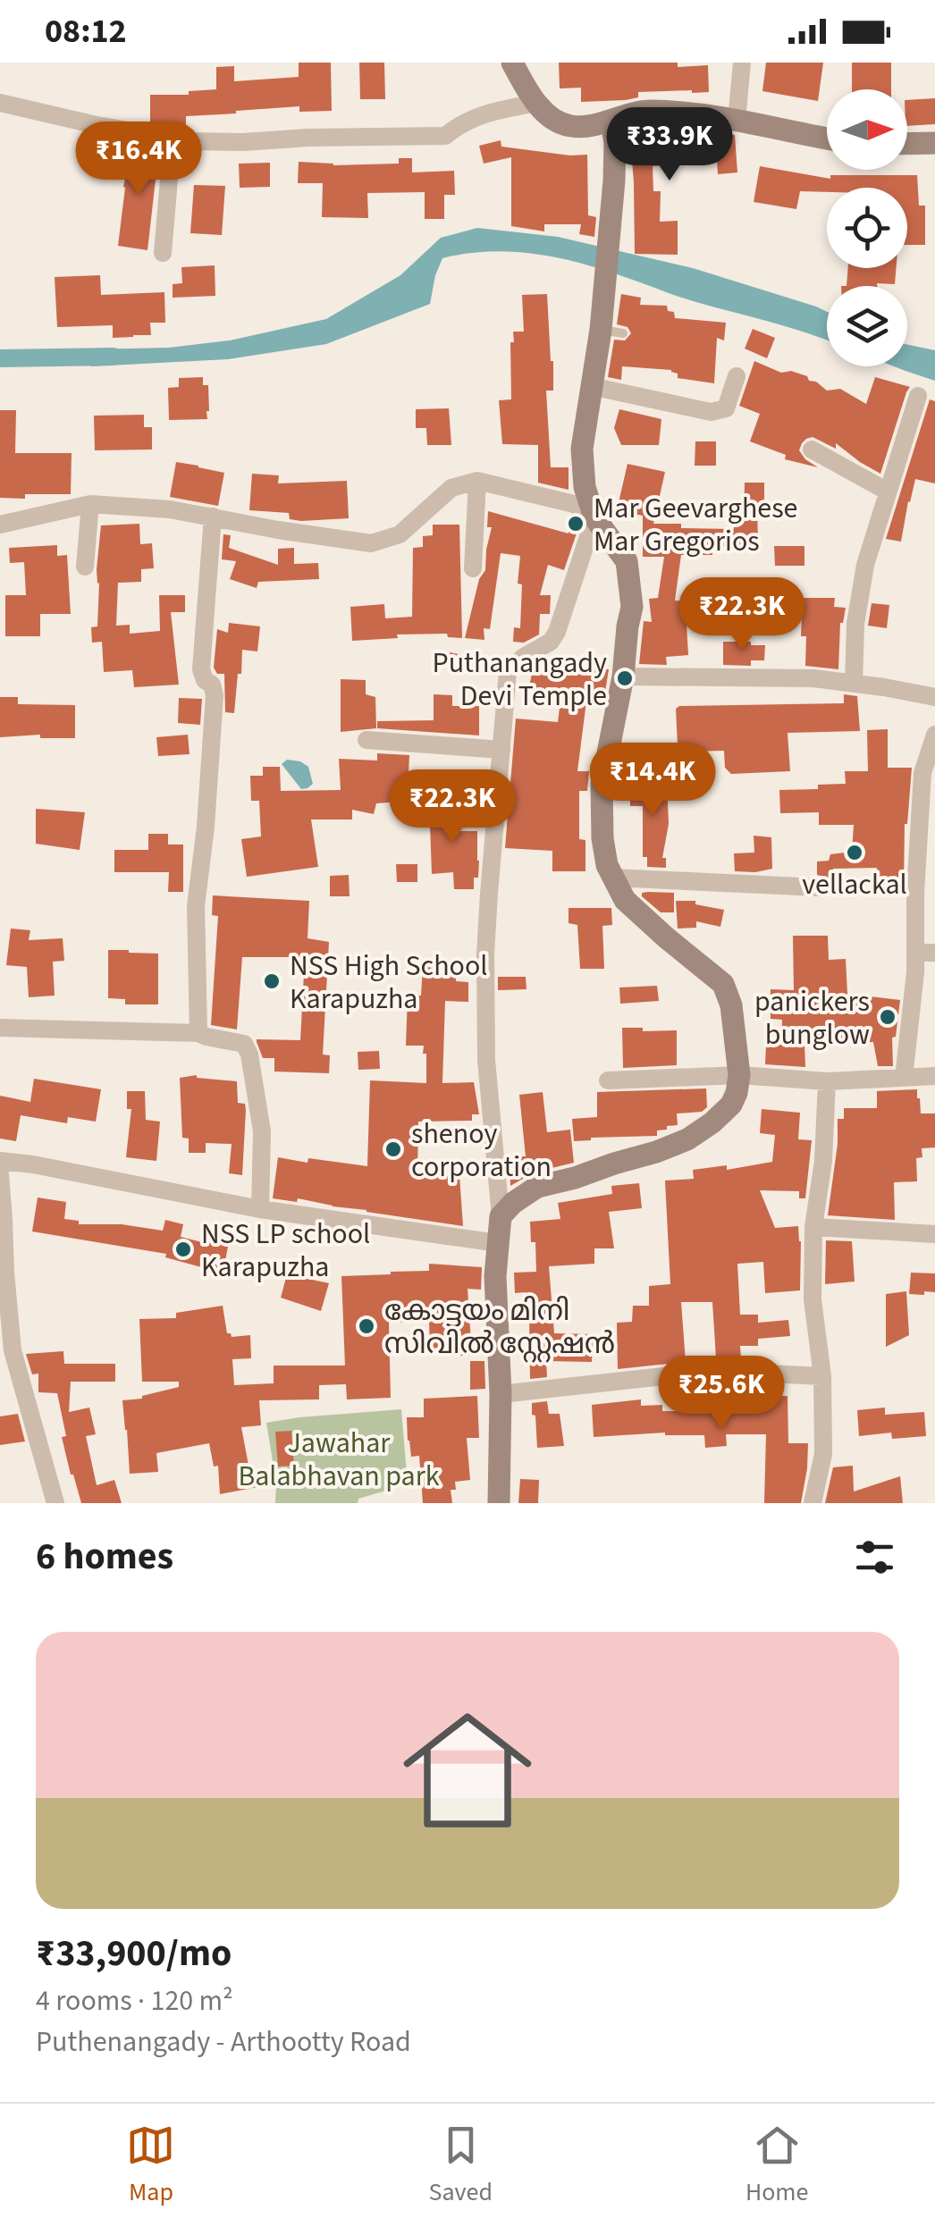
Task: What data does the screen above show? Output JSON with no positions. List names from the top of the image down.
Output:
{
  "parks": ["Jawahar Balabhavan park"],
  "places": [
    "Mar Geevarghese Mar Gregorios",
    "Puthanangady Devi Temple",
    "vellackal",
    "NSS High School Karapuzha",
    "panickers bunglow",
    "shenoy corporation",
    "NSS LP school Karapuzha",
    "കോട്ടയം മിനി സിവിൽ സ്റ്റേഷൻ"
  ],
  "north": "right",
  "page": {
    "status": "08:12",
    "price": [
      "₹33.9K",
      "₹16.4K",
      "₹22.3K",
      "₹14.4K",
      "₹22.3K",
      "₹25.6K"
    ],
    "heading": "6 homes",
    "list": [
      {
        "name": "₹33,900/mo",
        "note": "4 rooms · 120 m² · Puthenangady - Arthootty Road"
      }
    ],
    "tabs": ["Map", "Saved", "Home"]
  }
}
